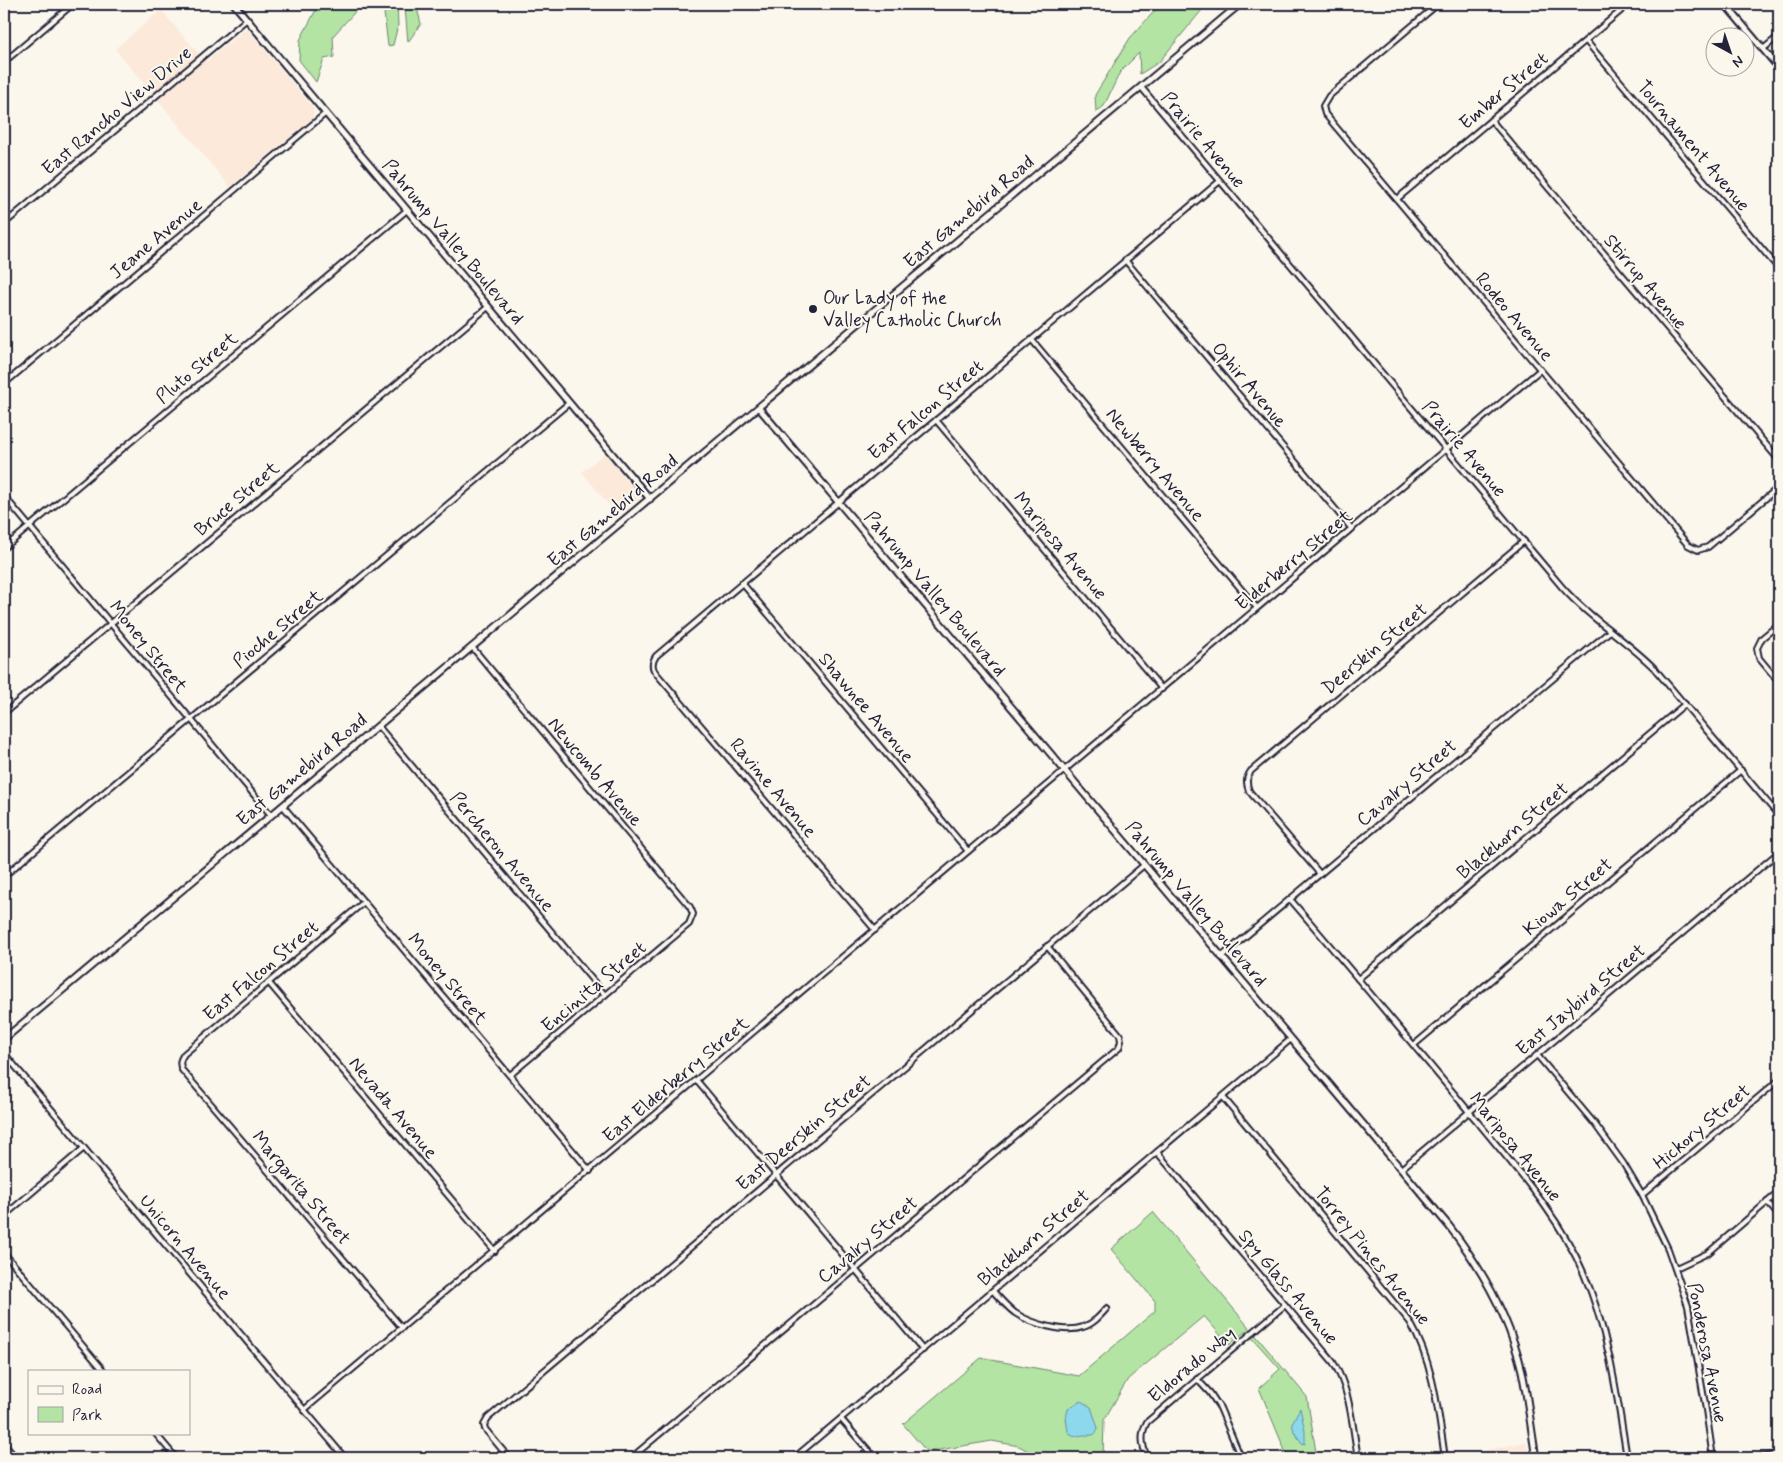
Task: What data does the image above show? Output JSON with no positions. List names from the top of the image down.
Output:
{
  "streets": {
    "main road": ["East Gamebird Road", "Pahrump Valley Boulevard"],
    "street": [
      "Ember Street",
      "East Rancho View Drive",
      "Prairie Avenue",
      "Tournament Avenue",
      "Jeane Avenue",
      "Stirrup Avenue",
      "Rodeo Avenue",
      "Pluto Street",
      "Ophir Avenue",
      "East Falcon Street",
      "Newberry Avenue",
      "Bruce Street",
      "Mariposa Avenue",
      "Elderberry Street",
      "Pioche Street",
      "Money Street",
      "Deerskin Street",
      "Shawnee Avenue",
      "Newcomb Avenue",
      "Cavalry Street",
      "Ravine Avenue",
      "Blackhorn Street",
      "Percheron Avenue",
      "Kiowa Street",
      "Encinita Street",
      "East Jaybird Street",
      "East Elderberry Street",
      "Nevada Avenue",
      "Hickory Street",
      "East Deerskin Street",
      "Margarita Street",
      "Unicorn Avenue",
      "Torrey Pines Avenue",
      "Spy Glass Avenue",
      "Ponderosa Avenue",
      "Eldorado Way"
    ]
  },
  "crossings": [
    ["Ember Street", "Tournament Avenue"],
    ["Ember Street", "Stirrup Avenue"],
    ["Ember Street", "Rodeo Avenue"],
    ["East Rancho View Drive", "Pahrump Valley Boulevard"],
    ["Prairie Avenue", "East Gamebird Road"],
    ["Prairie Avenue", "East Falcon Street"],
    ["Prairie Avenue", "Elderberry Street"],
    ["Prairie Avenue", "Deerskin Street"],
    ["Prairie Avenue", "Cavalry Street"],
    ["Prairie Avenue", "Blackhorn Street"],
    ["Prairie Avenue", "Kiowa Street"],
    ["East Gamebird Road", "Pahrump Valley Boulevard"],
    ["East Gamebird Road", "Money Street"],
    ["East Gamebird Road", "Newcomb Avenue"],
    ["East Gamebird Road", "Percheron Avenue"],
    ["Jeane Avenue", "Pahrump Valley Boulevard"],
    ["Pahrump Valley Boulevard", "Pluto Street"],
    ["Pahrump Valley Boulevard", "East Falcon Street"],
    ["Pahrump Valley Boulevard", "Bruce Street"],
    ["Pahrump Valley Boulevard", "Elderberry Street"],
    ["Pahrump Valley Boulevard", "Pioche Street"],
    ["Pahrump Valley Boulevard", "Cavalry Street"],
    ["Pahrump Valley Boulevard", "Blackhorn Street"],
    ["Pahrump Valley Boulevard", "East Jaybird Street"],
    ["Pahrump Valley Boulevard", "East Elderberry Street"],
    ["Pahrump Valley Boulevard", "East Deerskin Street"],
    ["Rodeo Avenue", "Elderberry Street"],
    ["Pluto Street", "Money Street"],
    ["Ophir Avenue", "East Falcon Street"],
    ["Ophir Avenue", "Elderberry Street"],
    ["East Falcon Street", "Newberry Avenue"],
    ["East Falcon Street", "Mariposa Avenue"],
    ["East Falcon Street", "Money Street"],
    ["East Falcon Street", "Shawnee Avenue"],
    ["East Falcon Street", "Ravine Avenue"],
    ["East Falcon Street", "Nevada Avenue"],
    ["East Falcon Street", "Margarita Street"],
    ["Newberry Avenue", "Elderberry Street"],
    ["Bruce Street", "Money Street"],
    ["Mariposa Avenue", "Elderberry Street"],
    ["Mariposa Avenue", "Cavalry Street"],
    ["Mariposa Avenue", "Blackhorn Street"],
    ["Mariposa Avenue", "Kiowa Street"],
    ["Mariposa Avenue", "East Jaybird Street"],
    ["Elderberry Street", "East Elderberry Street"],
    ["Pioche Street", "Money Street"],
    ["Money Street", "Encinita Street"],
    ["Money Street", "East Elderberry Street"],
    ["Deerskin Street", "Cavalry Street"],
    ["Shawnee Avenue", "East Elderberry Street"],
    ["Newcomb Avenue", "Encinita Street"],
    ["Cavalry Street", "East Deerskin Street"],
    ["Ravine Avenue", "East Elderberry Street"],
    ["Blackhorn Street", "Torrey Pines Avenue"],
    ["Blackhorn Street", "Spy Glass Avenue"],
    ["Percheron Avenue", "Encinita Street"],
    ["East Jaybird Street", "Ponderosa Avenue"],
    ["East Elderberry Street", "Nevada Avenue"],
    ["East Elderberry Street", "Margarita Street"],
    ["East Elderberry Street", "Unicorn Avenue"],
    ["Hickory Street", "Ponderosa Avenue"],
    ["Spy Glass Avenue", "Eldorado Way"]
  ],
  "places": ["Our Lady of the Valley Catholic Church"],
  "legend": ["Road", "Park"],
  "north": "bottom right"
}
